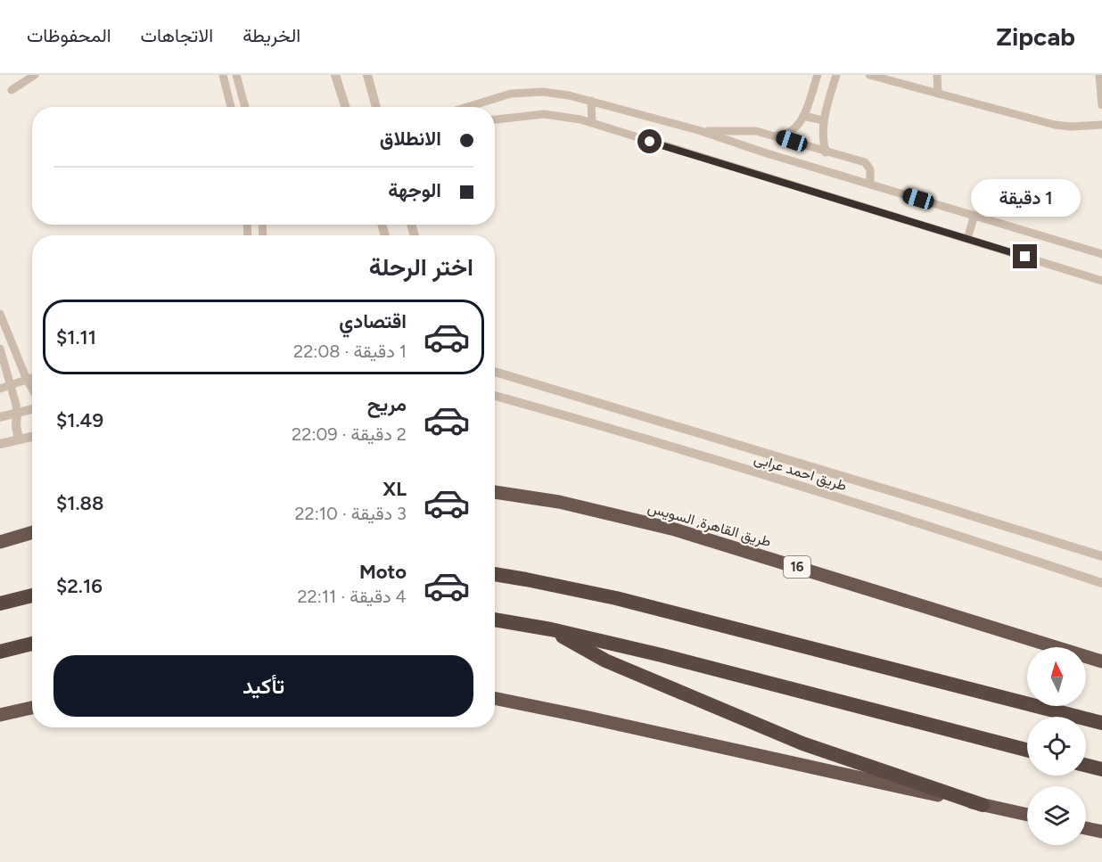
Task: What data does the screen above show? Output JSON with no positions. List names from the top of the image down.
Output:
{
  "streets": {
    "highway": ["طريق القاهرة, السويس", "16"],
    "street": ["طريق احمد عرابى"]
  },
  "north": "top",
  "page": {
    "header": "Zipcab",
    "nav": ["الخريطة", "الاتجاهات", "المحفوظات"],
    "banner": ["الانطلاق", "الوجهة"],
    "bubble": "1 دقيقة",
    "heading": "اختر الرحلة",
    "list": [
      {
        "name": "اقتصادي",
        "note": "1 دقيقة · 22:08",
        "value": "$1.11"
      },
      {
        "name": "مريح",
        "note": "2 دقيقة · 22:09",
        "value": "$1.49"
      },
      {
        "name": "XL",
        "note": "3 دقيقة · 22:10",
        "value": "$1.88"
      },
      {
        "name": "Moto",
        "note": "4 دقيقة · 22:11",
        "value": "$2.16"
      }
    ],
    "buttons": "تأكيد"
  }
}
